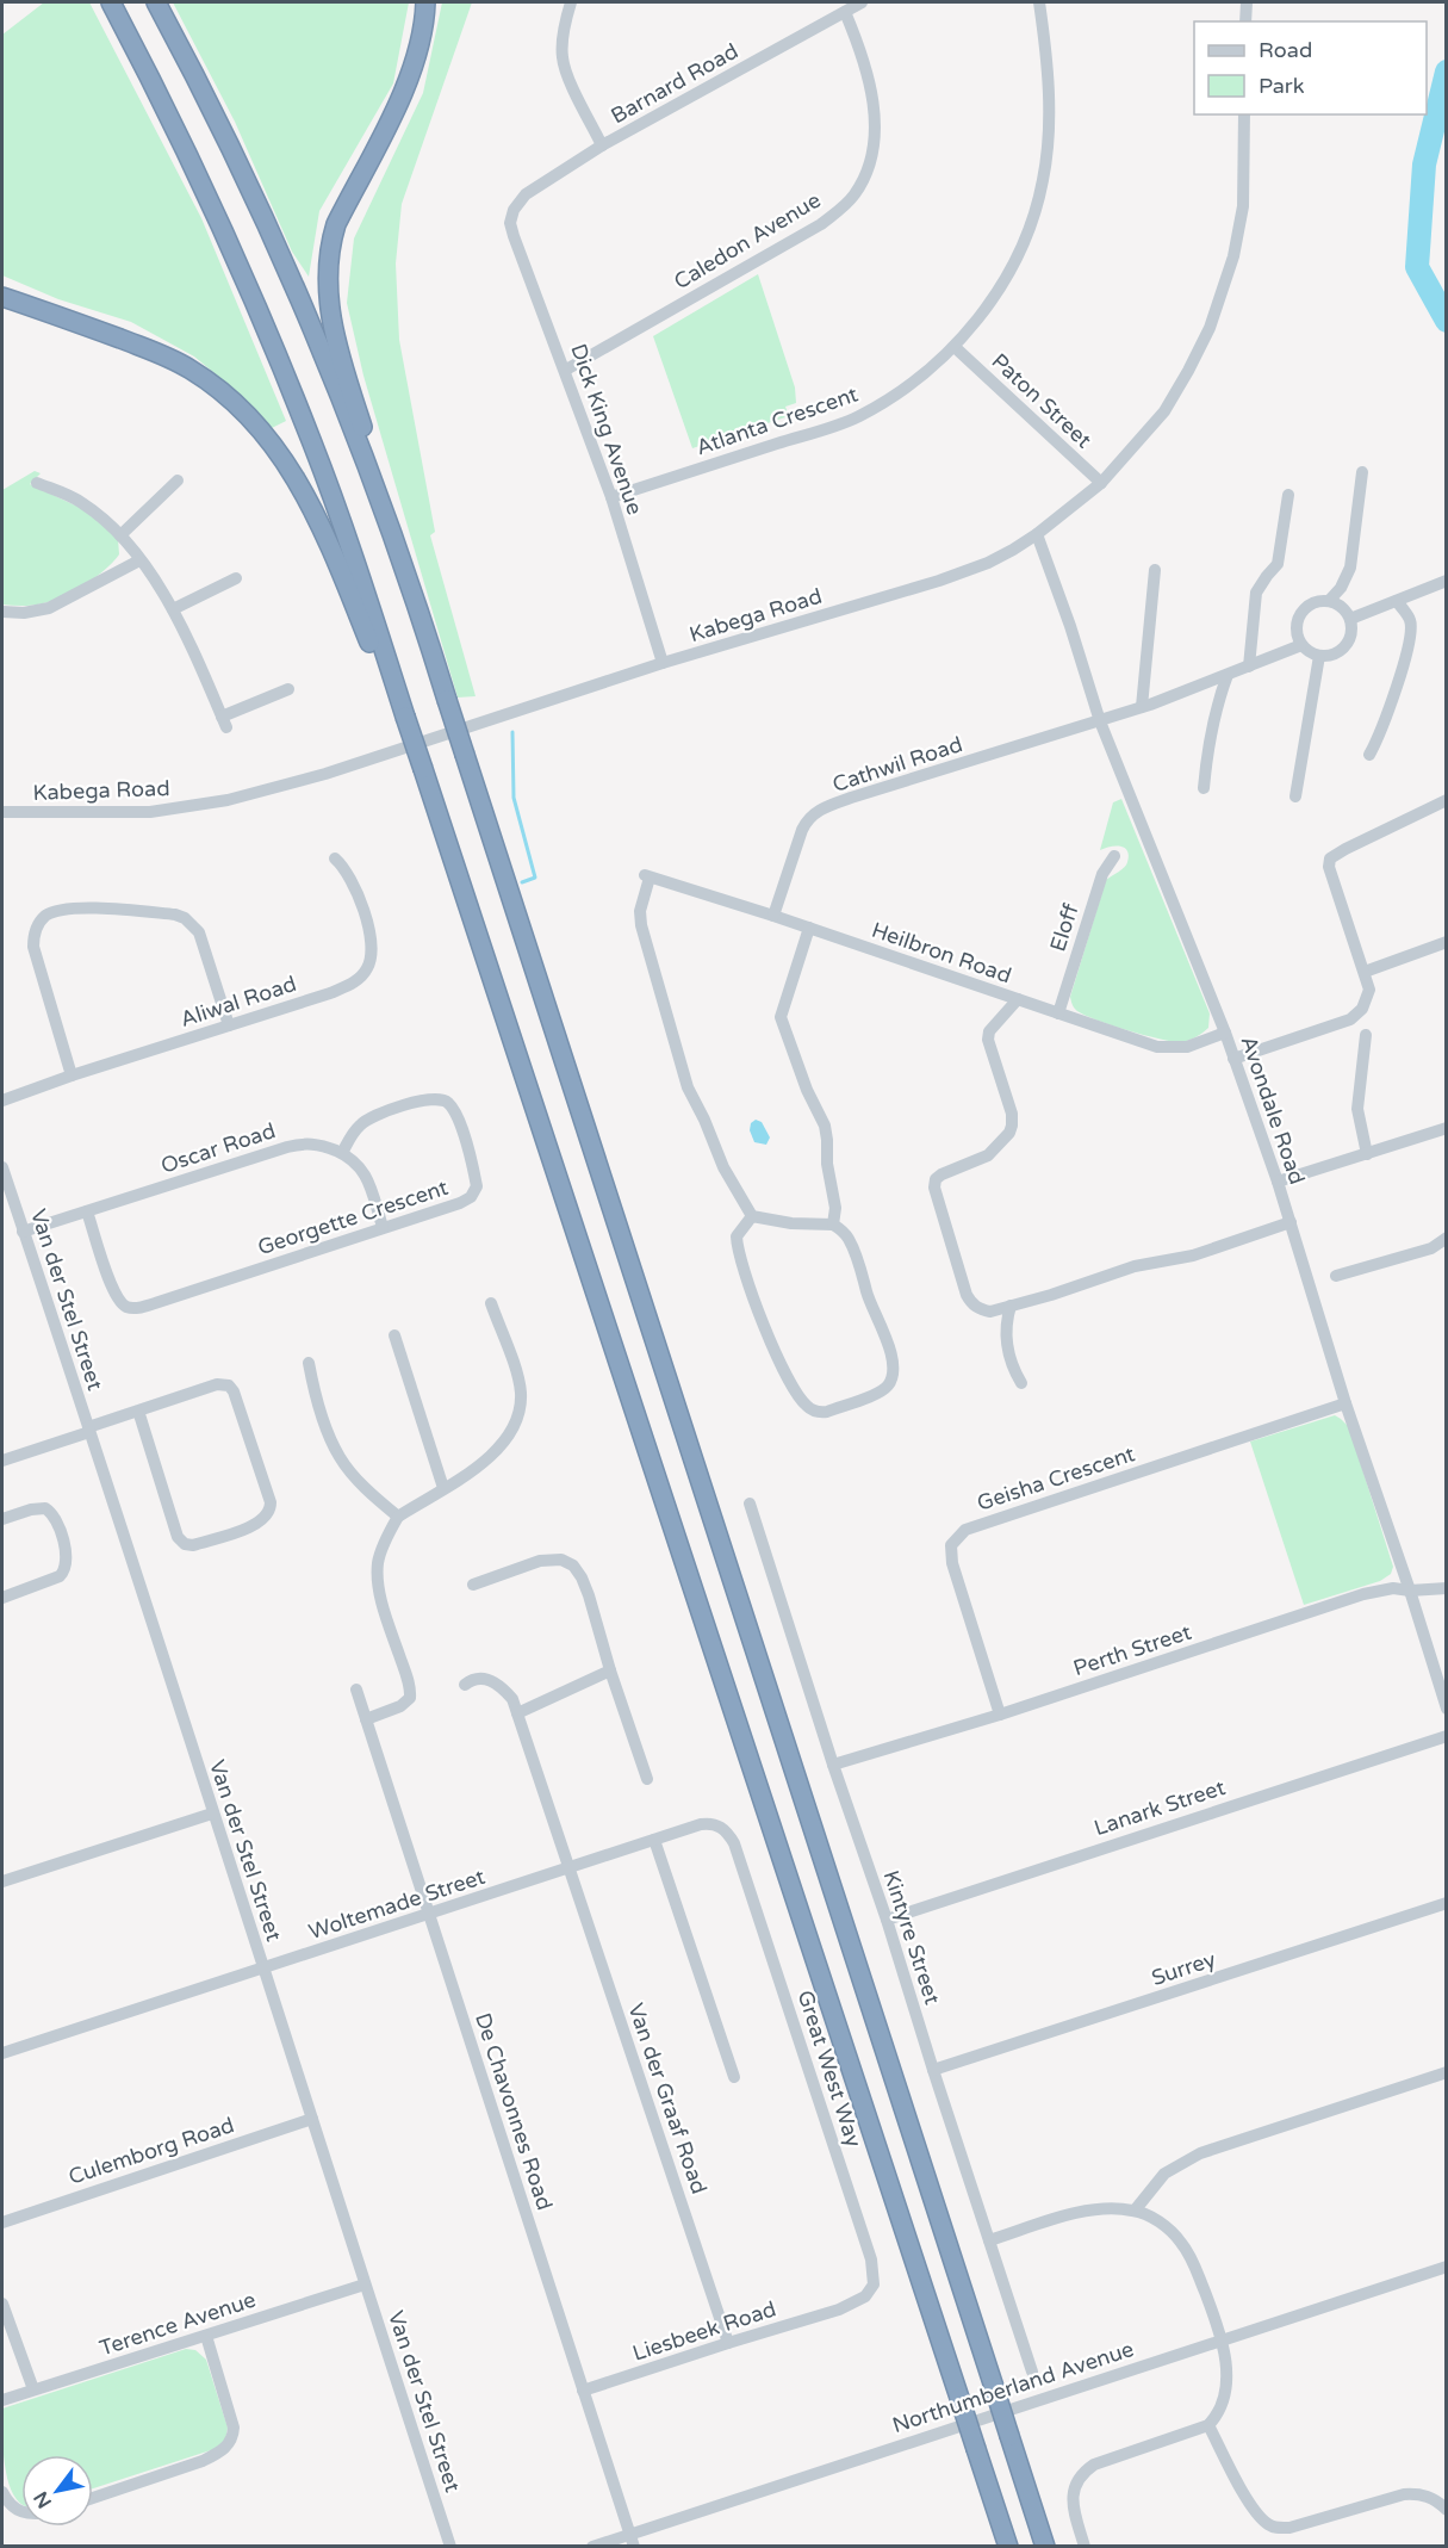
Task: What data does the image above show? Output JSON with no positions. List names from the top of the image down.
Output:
{
  "streets": {
    "street": [
      "Barnard Road",
      "Caledon Avenue",
      "Paton Street",
      "Atlanta Crescent",
      "Dick King Avenue",
      "Kabega Road",
      "Cathwil Road",
      "Eloff",
      "Heilbron Road",
      "Aliwal Road",
      "Avondale Road",
      "Oscar Road",
      "Georgette Crescent",
      "Van der Stel Street",
      "Geisha Crescent",
      "Perth Street",
      "Lanark Street",
      "Woltemade Street",
      "Kintyre Street",
      "Surrey",
      "Great West Way",
      "Van der Graaf Road",
      "De Chavonnes Road",
      "Culemborg Road",
      "Terence Avenue",
      "Liesbeek Road",
      "Northumberland Avenue"
    ]
  },
  "crossings": [
    ["Barnard Road", "Caledon Avenue"],
    ["Barnard Road", "Dick King Avenue"],
    ["Caledon Avenue", "Dick King Avenue"],
    ["Paton Street", "Atlanta Crescent"],
    ["Paton Street", "Kabega Road"],
    ["Atlanta Crescent", "Dick King Avenue"],
    ["Dick King Avenue", "Kabega Road"],
    ["Kabega Road", "Avondale Road"],
    ["Cathwil Road", "Heilbron Road"],
    ["Cathwil Road", "Avondale Road"],
    ["Eloff", "Heilbron Road"],
    ["Heilbron Road", "Avondale Road"],
    ["Avondale Road", "Geisha Crescent"],
    ["Avondale Road", "Perth Street"],
    ["Oscar Road", "Georgette Crescent"],
    ["Oscar Road", "Van der Stel Street"],
    ["Van der Stel Street", "Woltemade Street"],
    ["Van der Stel Street", "Culemborg Road"],
    ["Van der Stel Street", "Terence Avenue"],
    ["Geisha Crescent", "Perth Street"],
    ["Perth Street", "Kintyre Street"],
    ["Lanark Street", "Kintyre Street"],
    ["Woltemade Street", "Great West Way"],
    ["Woltemade Street", "Van der Graaf Road"],
    ["Woltemade Street", "De Chavonnes Road"],
    ["Kintyre Street", "Surrey"],
    ["Great West Way", "Liesbeek Road"],
    ["Van der Graaf Road", "Liesbeek Road"],
    ["De Chavonnes Road", "Liesbeek Road"],
    ["De Chavonnes Road", "Northumberland Avenue"]
  ],
  "legend": ["Road", "Park"],
  "north": "bottom left"
}
